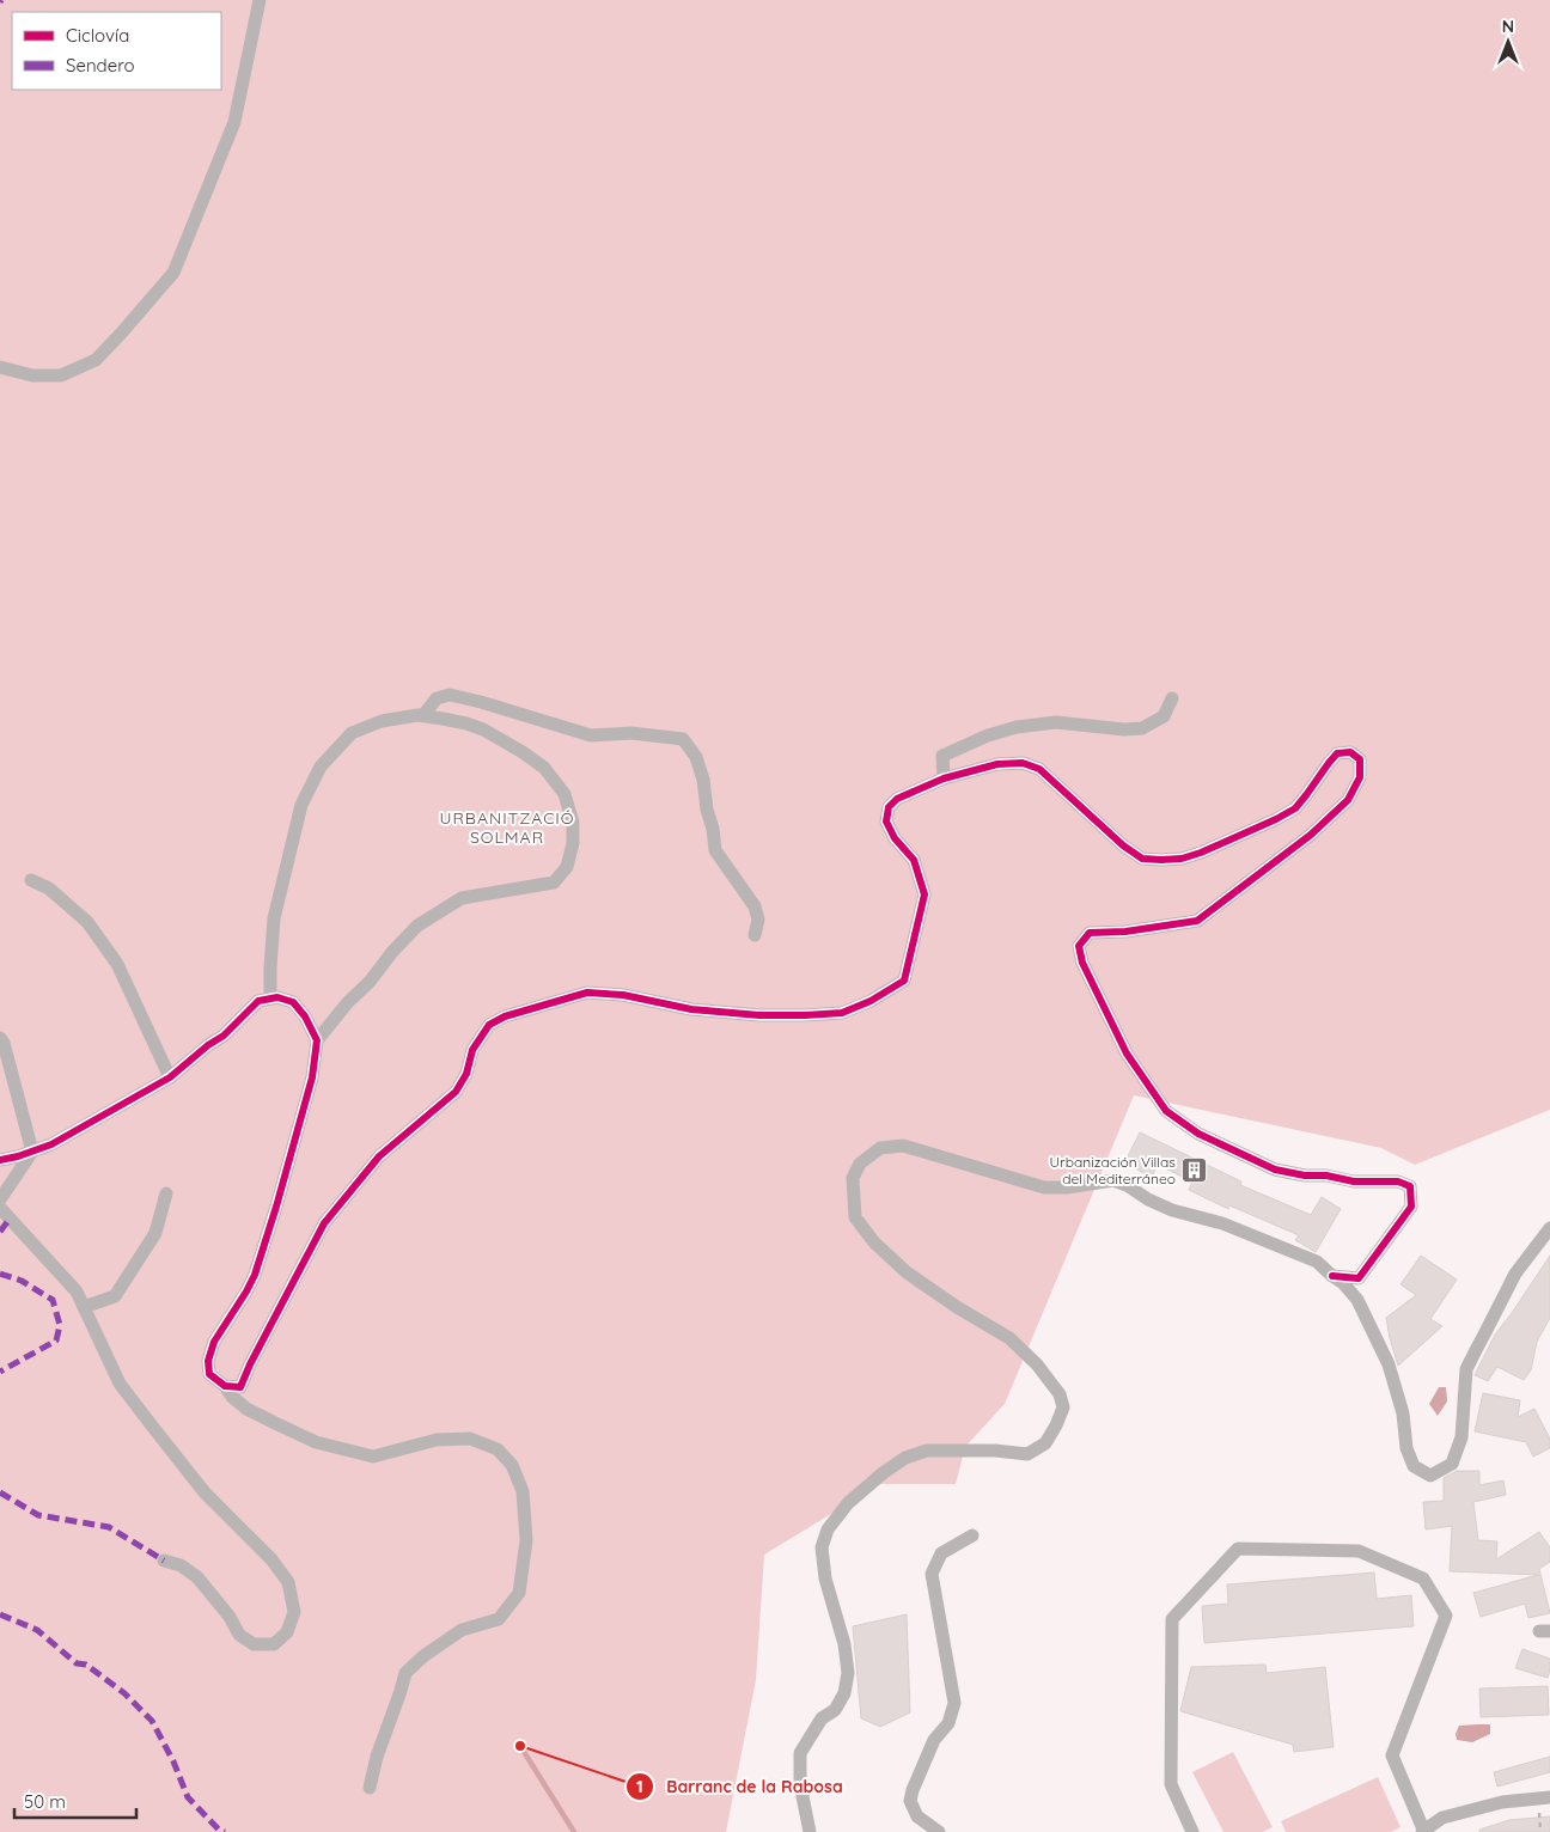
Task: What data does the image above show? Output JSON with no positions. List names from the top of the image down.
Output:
{
  "districts": ["URBANITZACIÓ SOLMAR"],
  "places": {
    "building": ["Urbanización Villas del Mediterráneo"],
    "other": ["Barranc de la Rabosa"]
  },
  "legend": ["Ciclovía", "Sendero"],
  "scale_bar": "50 m",
  "north": "top"
}
